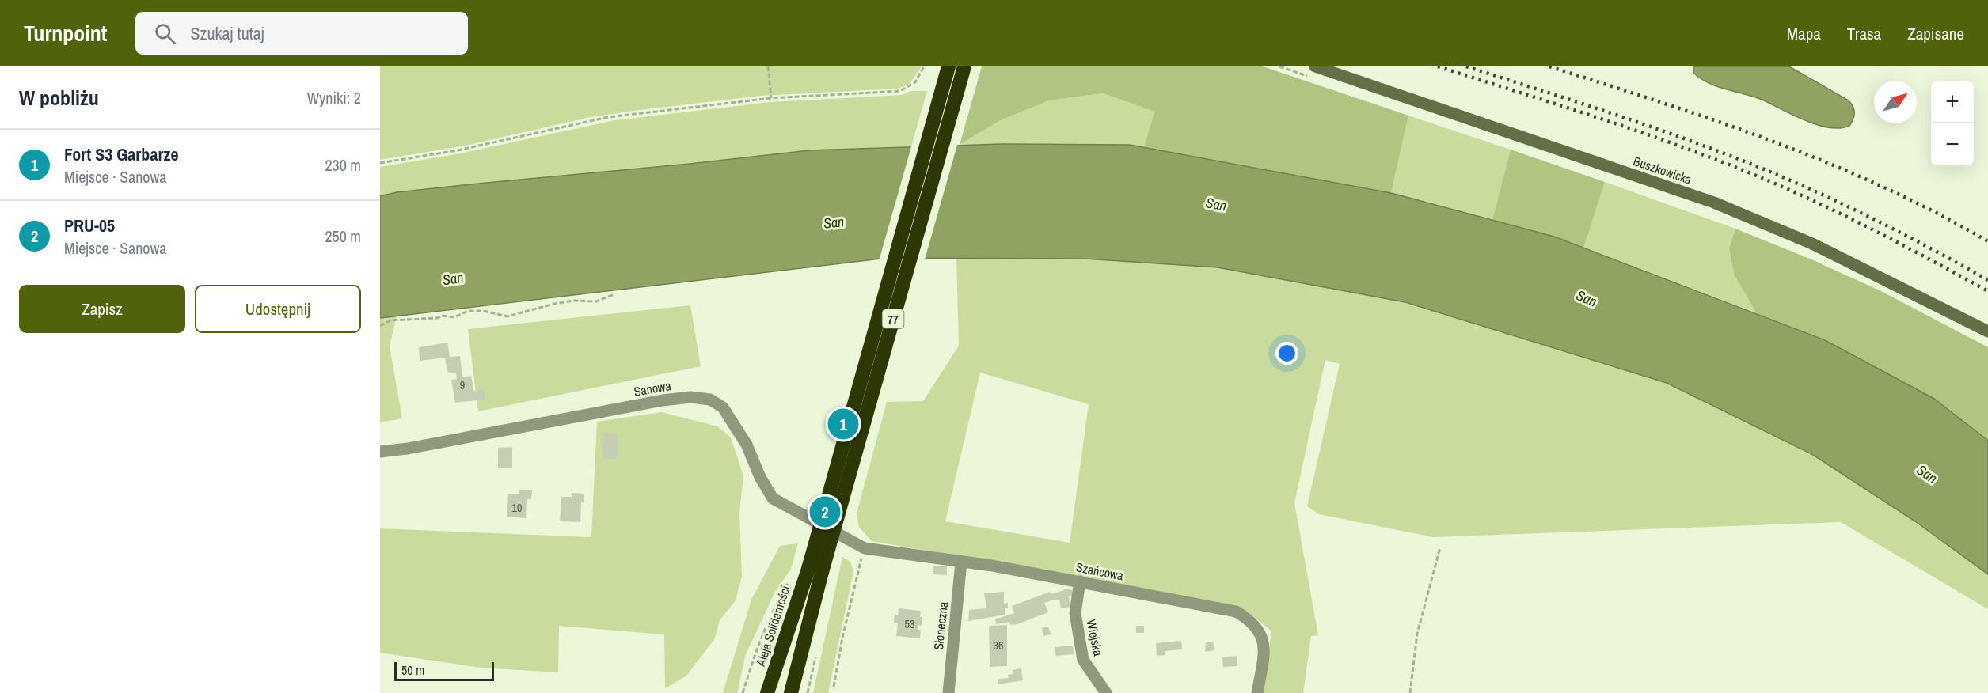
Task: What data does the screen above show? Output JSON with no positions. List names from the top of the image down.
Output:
{
  "streets": {
    "highway": ["77", "Aleja Solidarności"],
    "street": [
      "Buszkowicka",
      "Sanowa",
      "Szańcowa",
      "Słoneczna",
      "Wiejska"
    ]
  },
  "crossings": [
    ["77", "Aleja Solidarności"],
    ["Sanowa", "Szańcowa"],
    ["Szańcowa", "Słoneczna"],
    ["Szańcowa", "Wiejska"]
  ],
  "water": ["San"],
  "house_numbers": [
    "9",
    "10",
    "53",
    "36"
  ],
  "scale_bar": "50 m",
  "north": "top right",
  "page": {
    "header": "Turnpoint",
    "search": "Szukaj tutaj",
    "nav": ["Mapa", "Trasa", "Zapisane"],
    "heading": ["W pobliżu", "Wyniki: 2"],
    "map_buttons": ["+", "−"],
    "list": [
      {
        "mark": "1",
        "name": "Fort S3 Garbarze",
        "note": "Miejsce · Sanowa",
        "value": "230 m"
      },
      {
        "mark": "2",
        "name": "PRU-05",
        "note": "Miejsce · Sanowa",
        "value": "250 m"
      }
    ],
    "buttons": ["Zapisz", "Udostępnij"],
    "pins": ["1", "2"],
    "scale": "50 m"
  }
}
